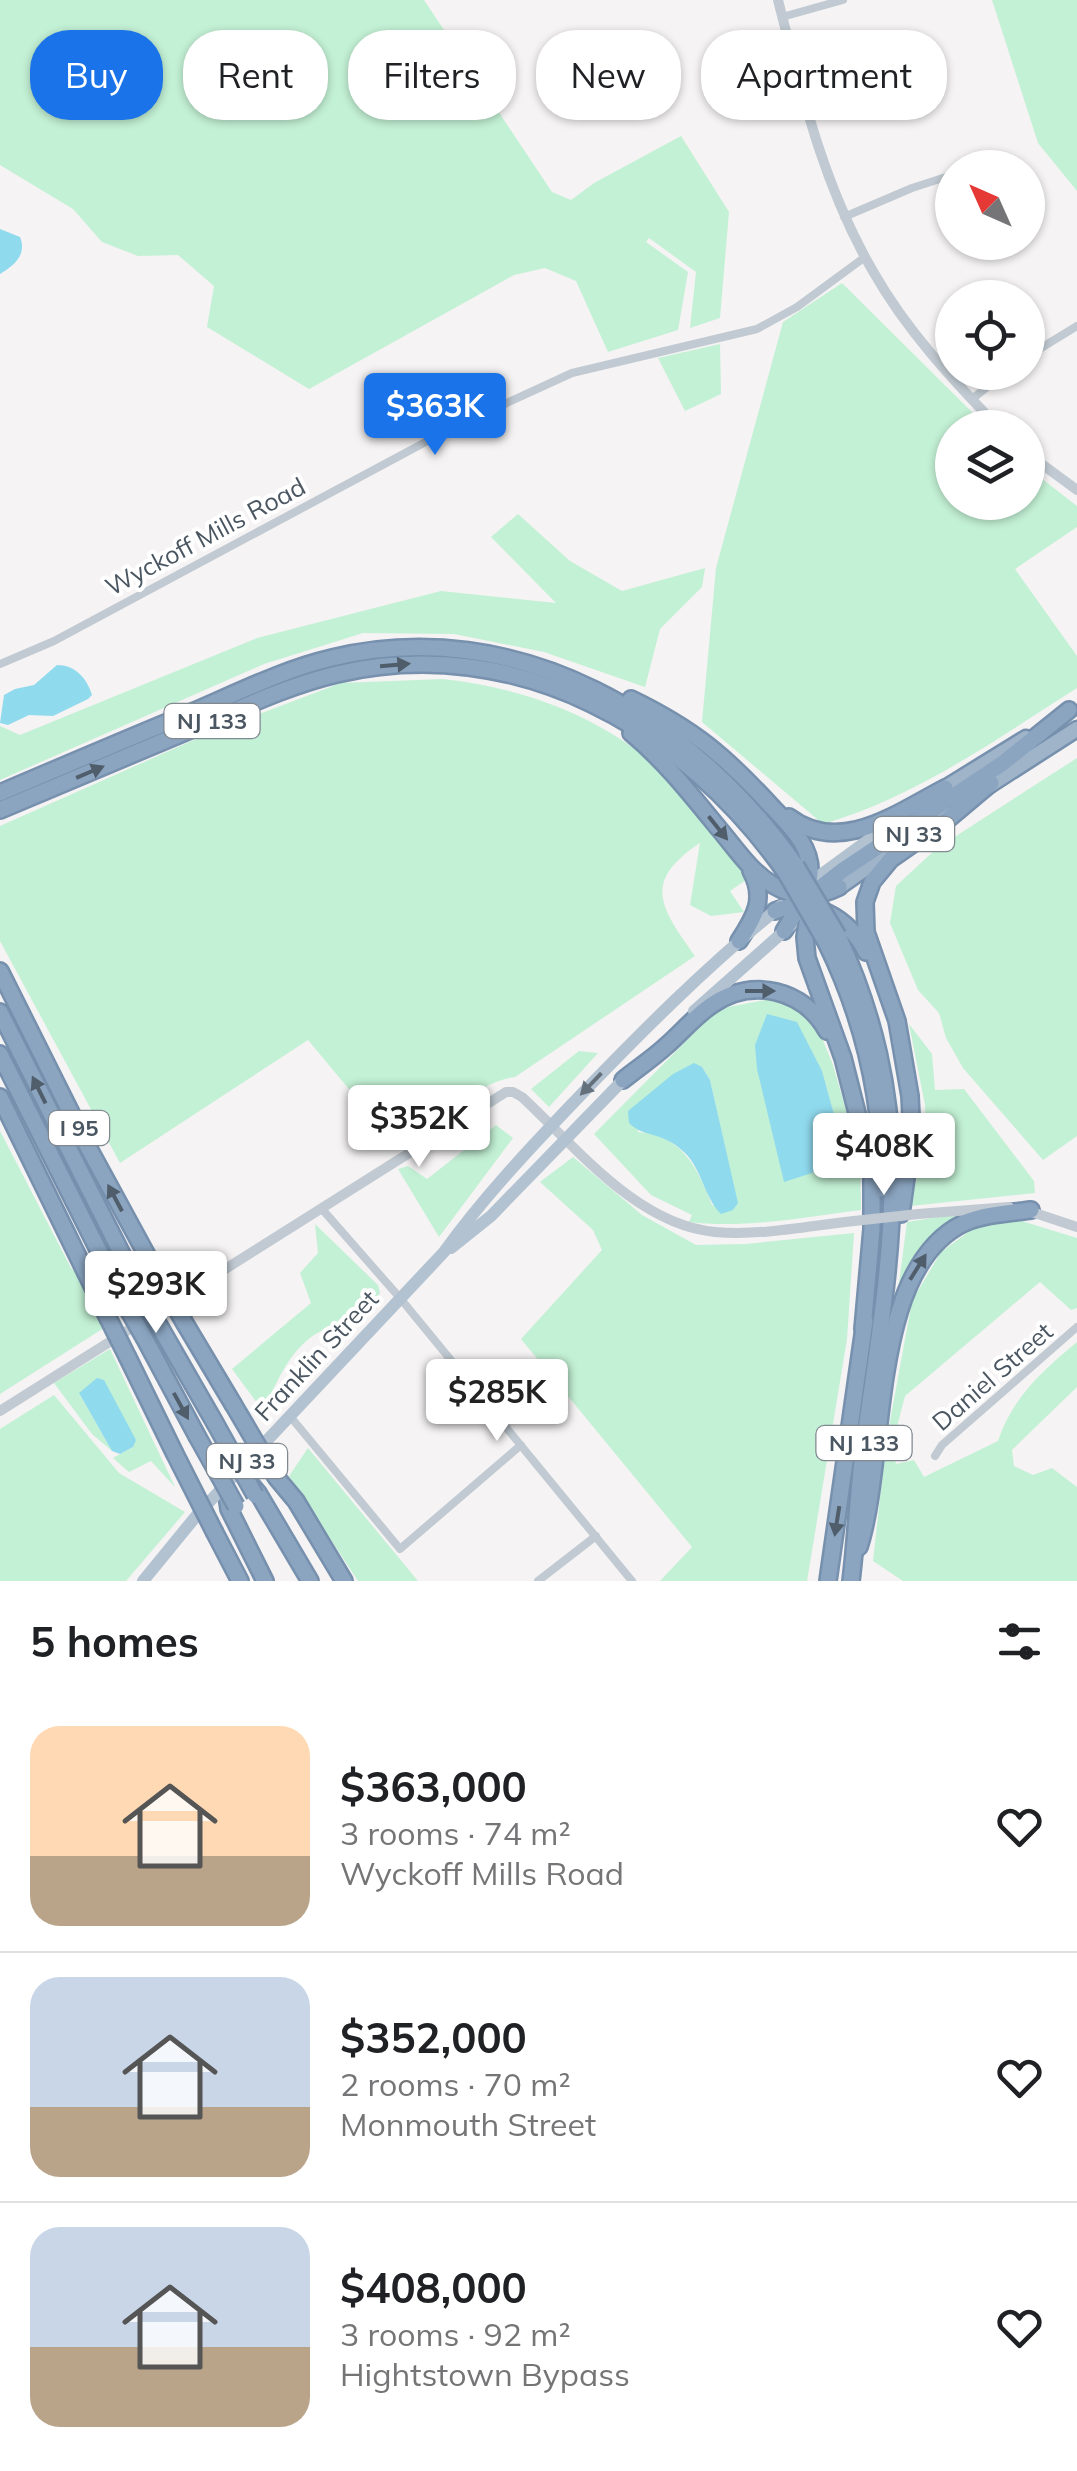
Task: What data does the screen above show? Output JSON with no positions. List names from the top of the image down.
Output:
{
  "streets": {
    "highway": ["NJ 133", "NJ 33", "I 95"],
    "main road": ["Franklin Street"],
    "street": ["Wyckoff Mills Road", "Daniel Street"]
  },
  "crossings": [
    ["NJ 33", "Franklin Street"]
  ],
  "north": "top left",
  "page": {
    "chip": [
      "Buy",
      "Rent",
      "Filters",
      "New",
      "Apartment"
    ],
    "price": [
      "$363K",
      "$352K",
      "$408K",
      "$293K",
      "$285K"
    ],
    "heading": "5 homes",
    "list": [
      {
        "name": "$363,000",
        "note": "3 rooms · 74 m² · Wyckoff Mills Road"
      },
      {
        "name": "$352,000",
        "note": "2 rooms · 70 m² · Monmouth Street"
      },
      {
        "name": "$408,000",
        "note": "3 rooms · 92 m² · Hightstown Bypass"
      }
    ]
  }
}
